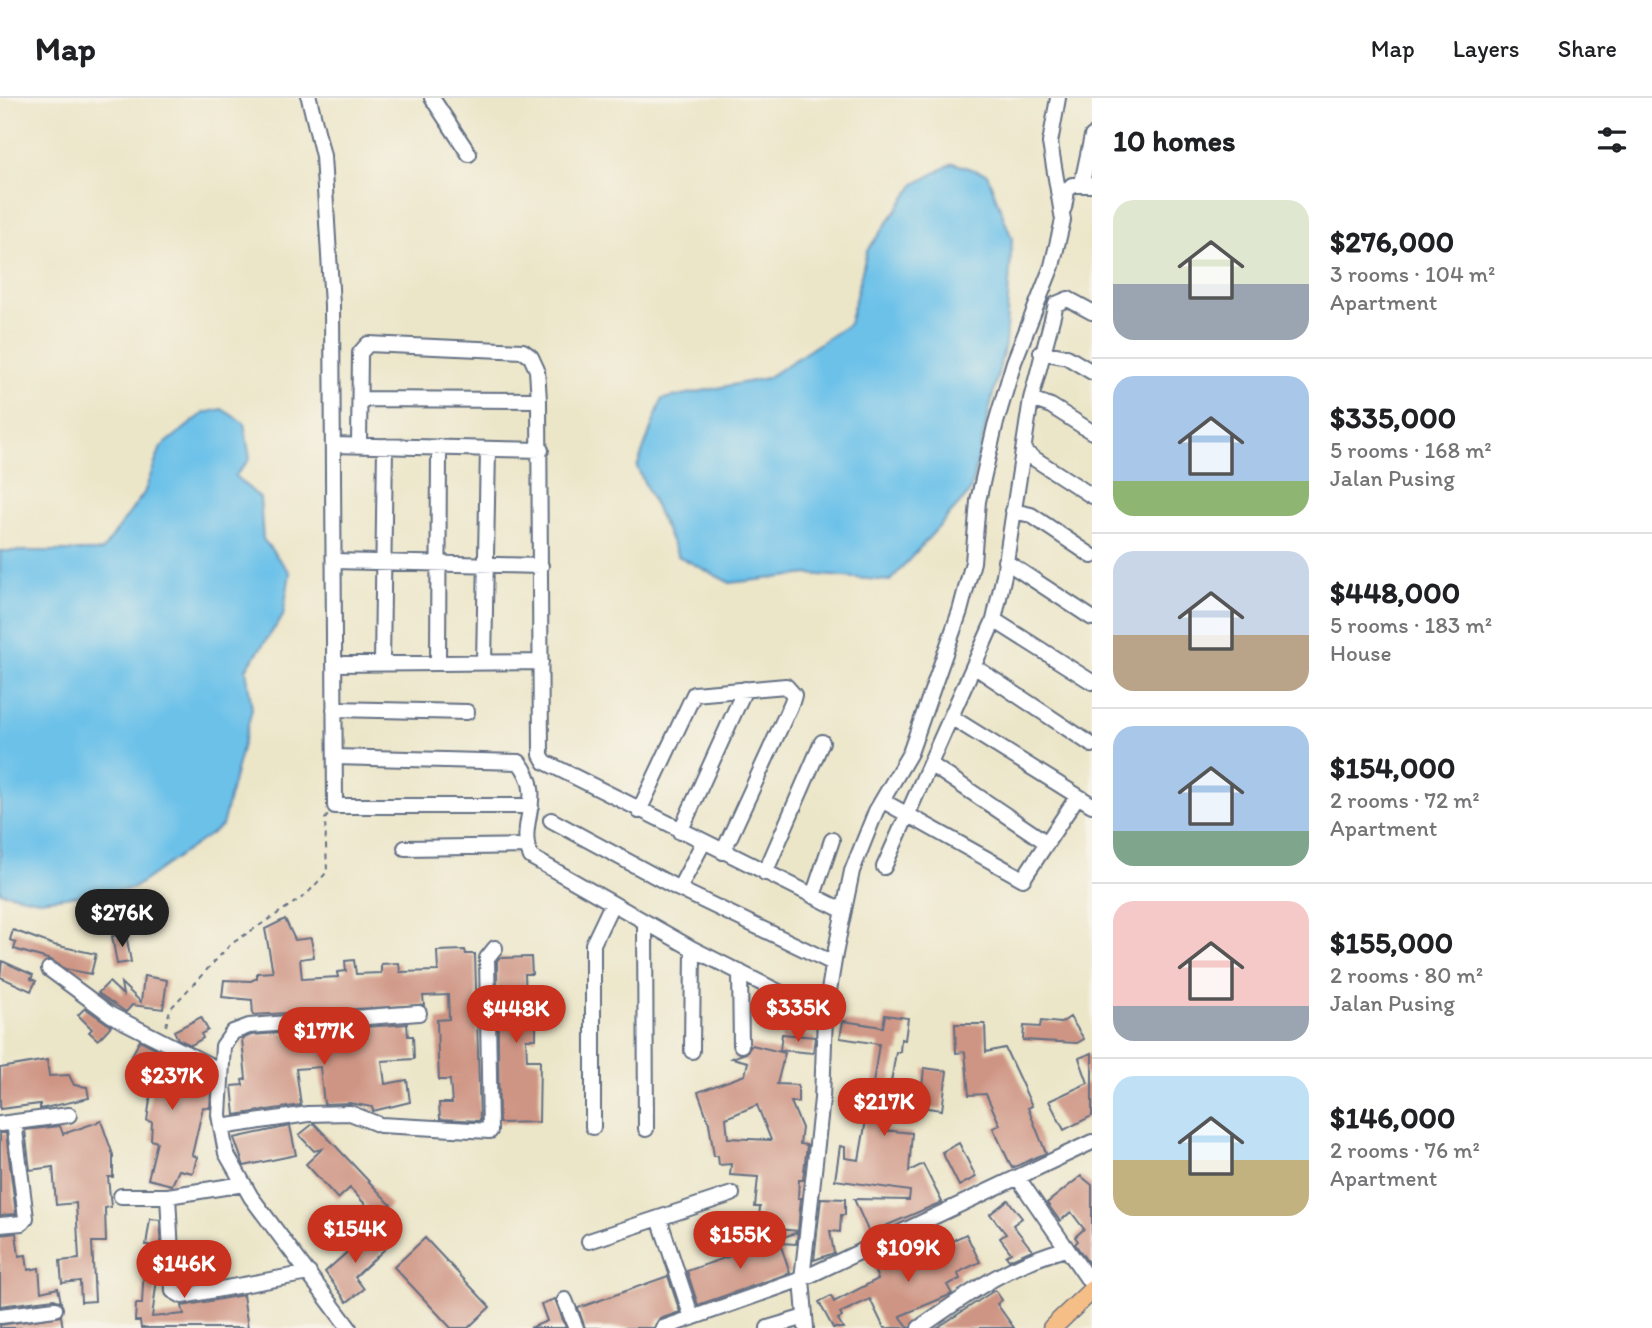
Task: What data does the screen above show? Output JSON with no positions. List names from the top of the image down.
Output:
{
  "page": {
    "header": "Map",
    "nav": ["Map", "Layers", "Share"],
    "heading": "10 homes",
    "list": [
      {
        "name": "$276,000",
        "note": "3 rooms · 104 m² · Apartment"
      },
      {
        "name": "$335,000",
        "note": "5 rooms · 168 m² · Jalan Pusing"
      },
      {
        "name": "$448,000",
        "note": "5 rooms · 183 m² · House"
      },
      {
        "name": "$154,000",
        "note": "2 rooms · 72 m² · Apartment"
      },
      {
        "name": "$155,000",
        "note": "2 rooms · 80 m² · Jalan Pusing"
      },
      {
        "name": "$146,000",
        "note": "2 rooms · 76 m² · Apartment"
      }
    ],
    "price": [
      "$276K",
      "$335K",
      "$448K",
      "$177K",
      "$237K",
      "$217K",
      "$154K",
      "$155K",
      "$109K",
      "$146K"
    ]
  }
}
